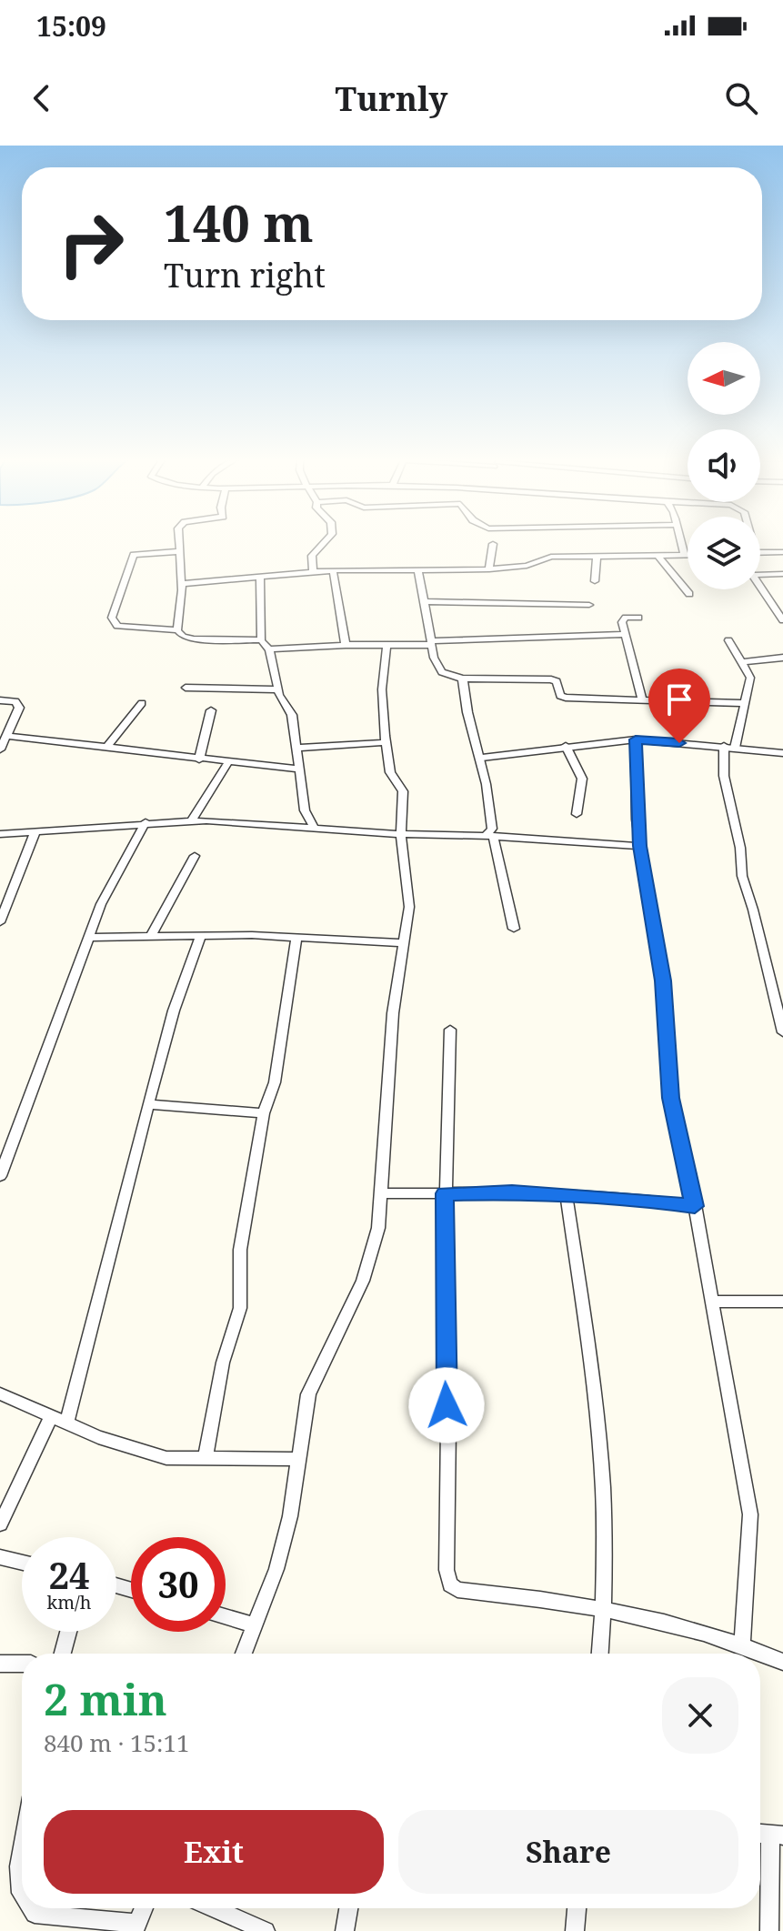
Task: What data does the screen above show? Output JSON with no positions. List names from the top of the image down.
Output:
{
  "north": "left",
  "page": {
    "status": "15:09",
    "header": "Turnly",
    "turn": ["140 m", "Turn right"],
    "speed": "24 km/h",
    "limit": "30",
    "heading": ["2 min", "840 m · 15:11"],
    "buttons": ["Exit", "Share"]
  }
}
